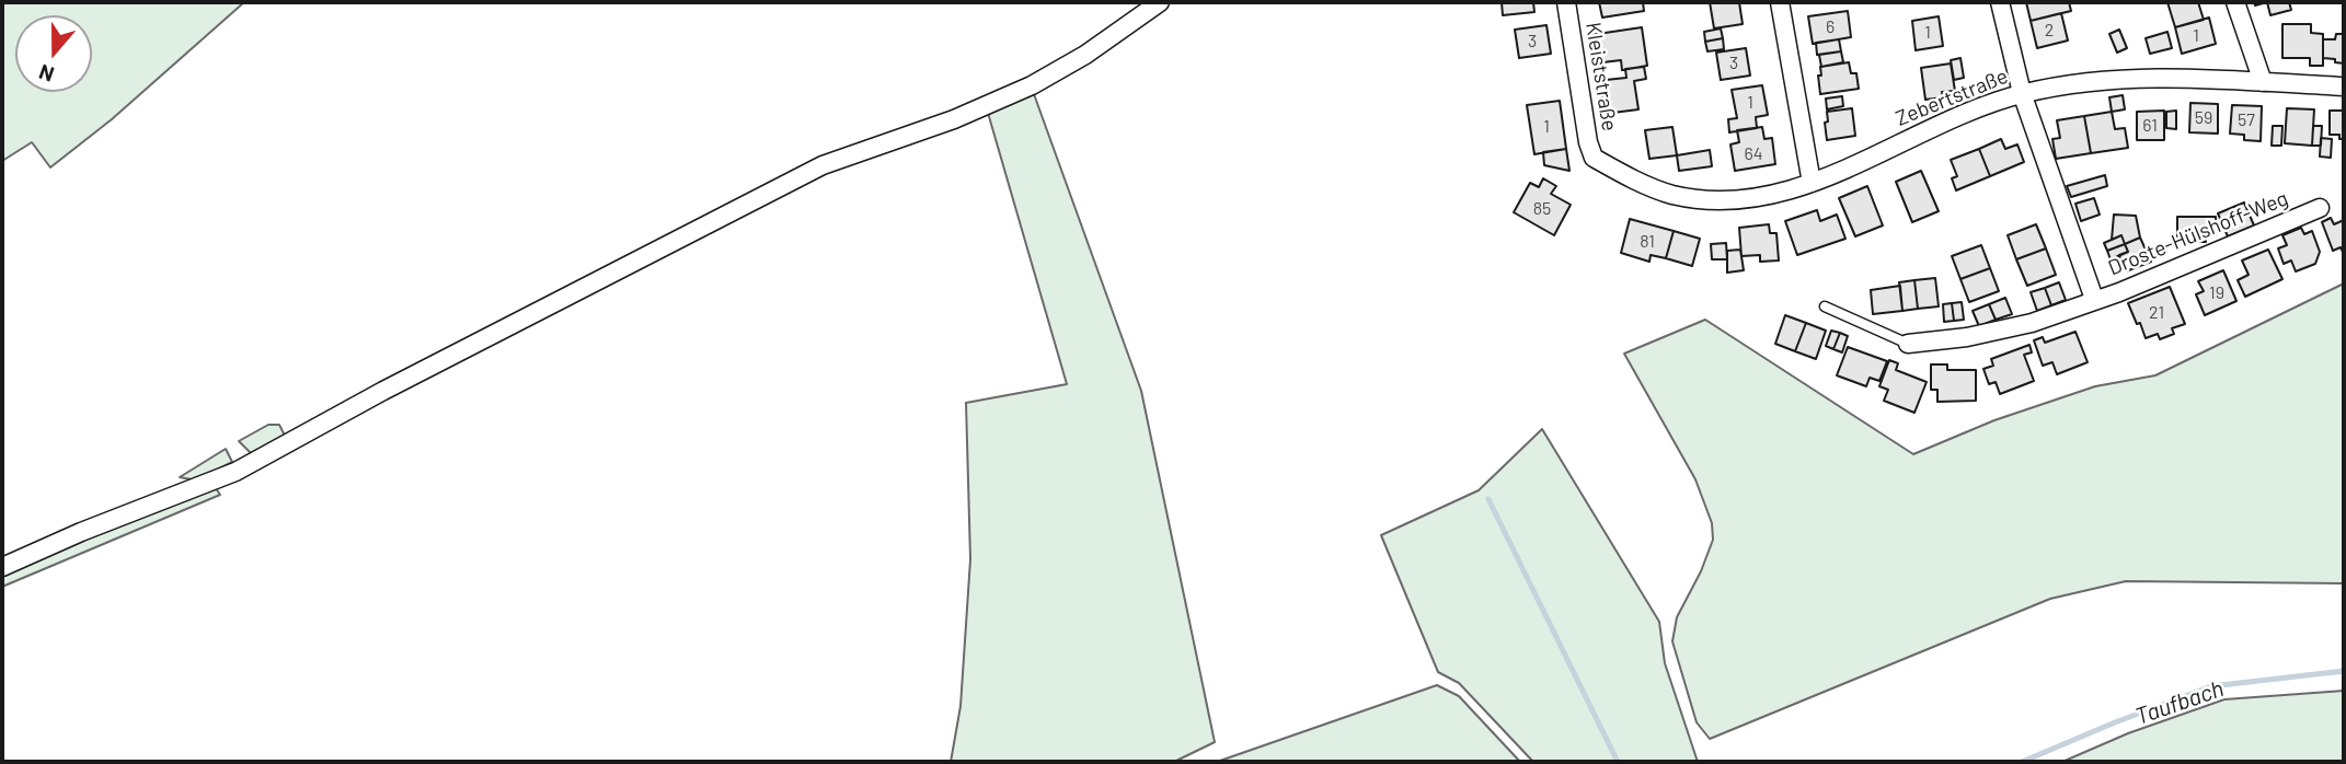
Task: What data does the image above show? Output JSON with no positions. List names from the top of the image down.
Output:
{
  "streets": {
    "street": ["Kleiststraße", "Zebertstraße", "Droste-Hülshoff-Weg"]
  },
  "crossings": [
    ["Kleiststraße", "Zebertstraße"],
    ["Zebertstraße", "Droste-Hülshoff-Weg"]
  ],
  "water": ["Taufbach"],
  "house_numbers": [
    "6",
    "2",
    "1",
    "1",
    "3",
    "3",
    "1",
    "59",
    "57",
    "61",
    "1",
    "64",
    "85",
    "81",
    "19",
    "21"
  ],
  "north": "bottom"
}
